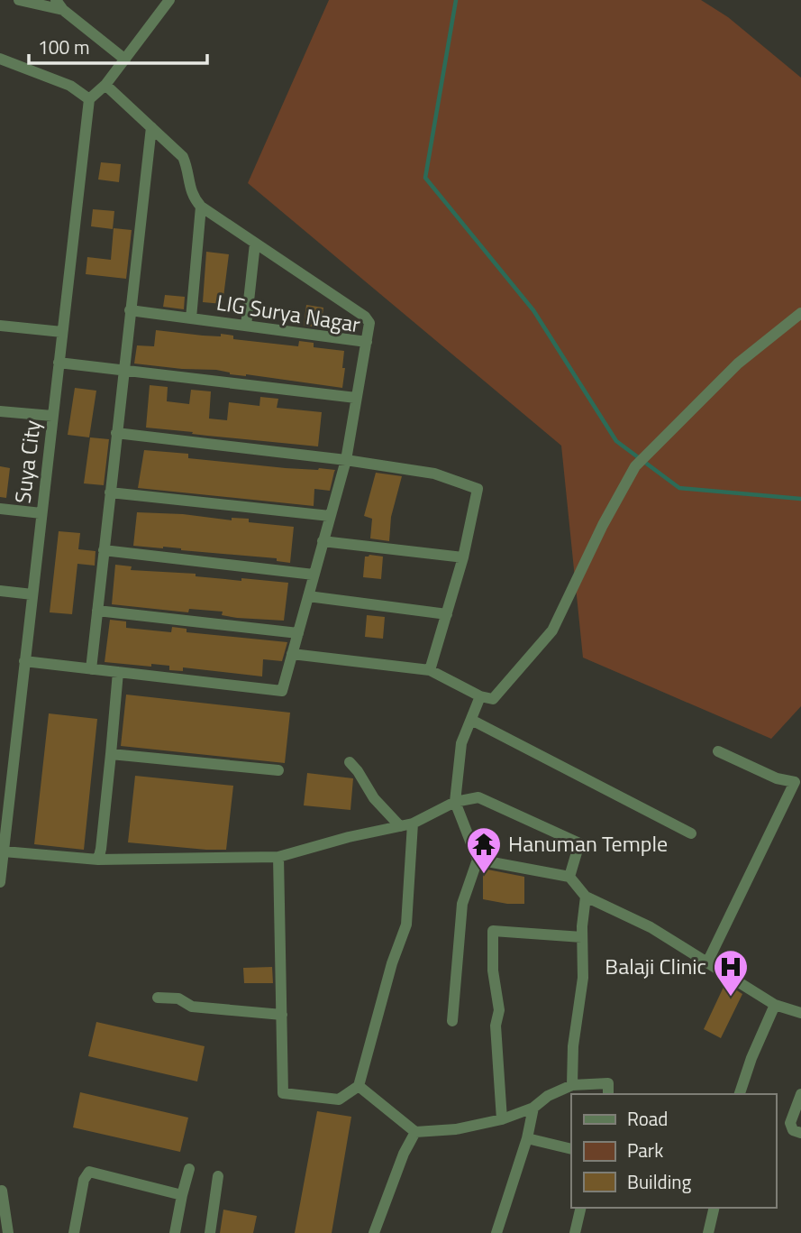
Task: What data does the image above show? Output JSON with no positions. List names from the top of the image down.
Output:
{
  "streets": {
    "street": ["LIG Surya Nagar", "Suya City"]
  },
  "crossings": [
    ["LIG Surya Nagar", "Suya City"]
  ],
  "places": {
    "temple": ["Hanuman Temple"],
    "hospital": ["Balaji Clinic"]
  },
  "legend": ["Road", "Park", "Building"],
  "scale_bar": "100 m"
}
